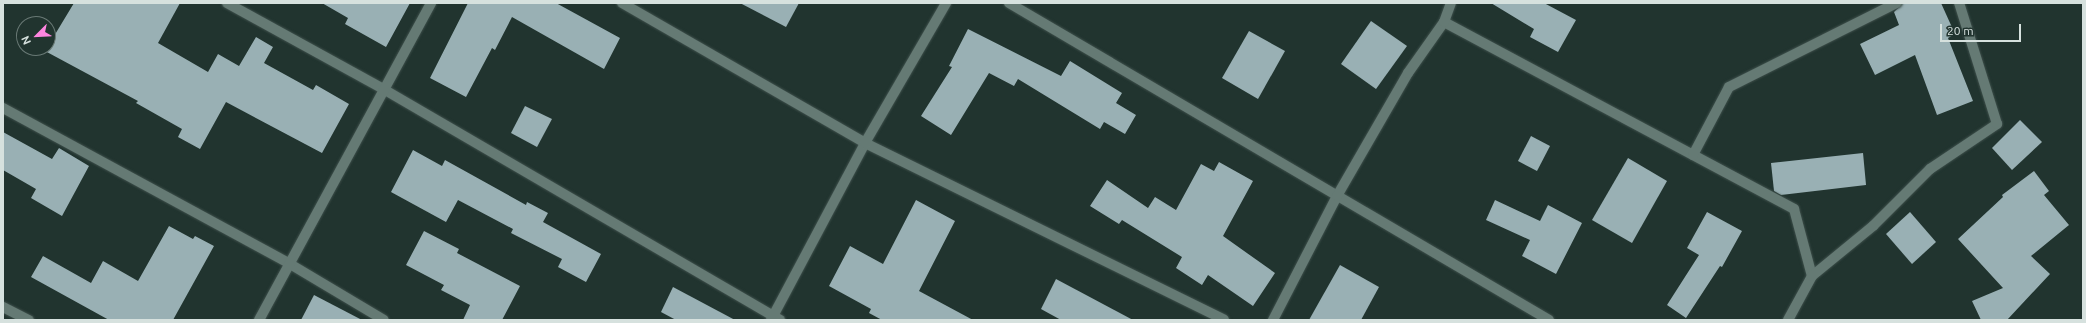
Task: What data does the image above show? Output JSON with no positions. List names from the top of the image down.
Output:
{
  "scale_bar": "20 m",
  "north": "bottom left"
}
